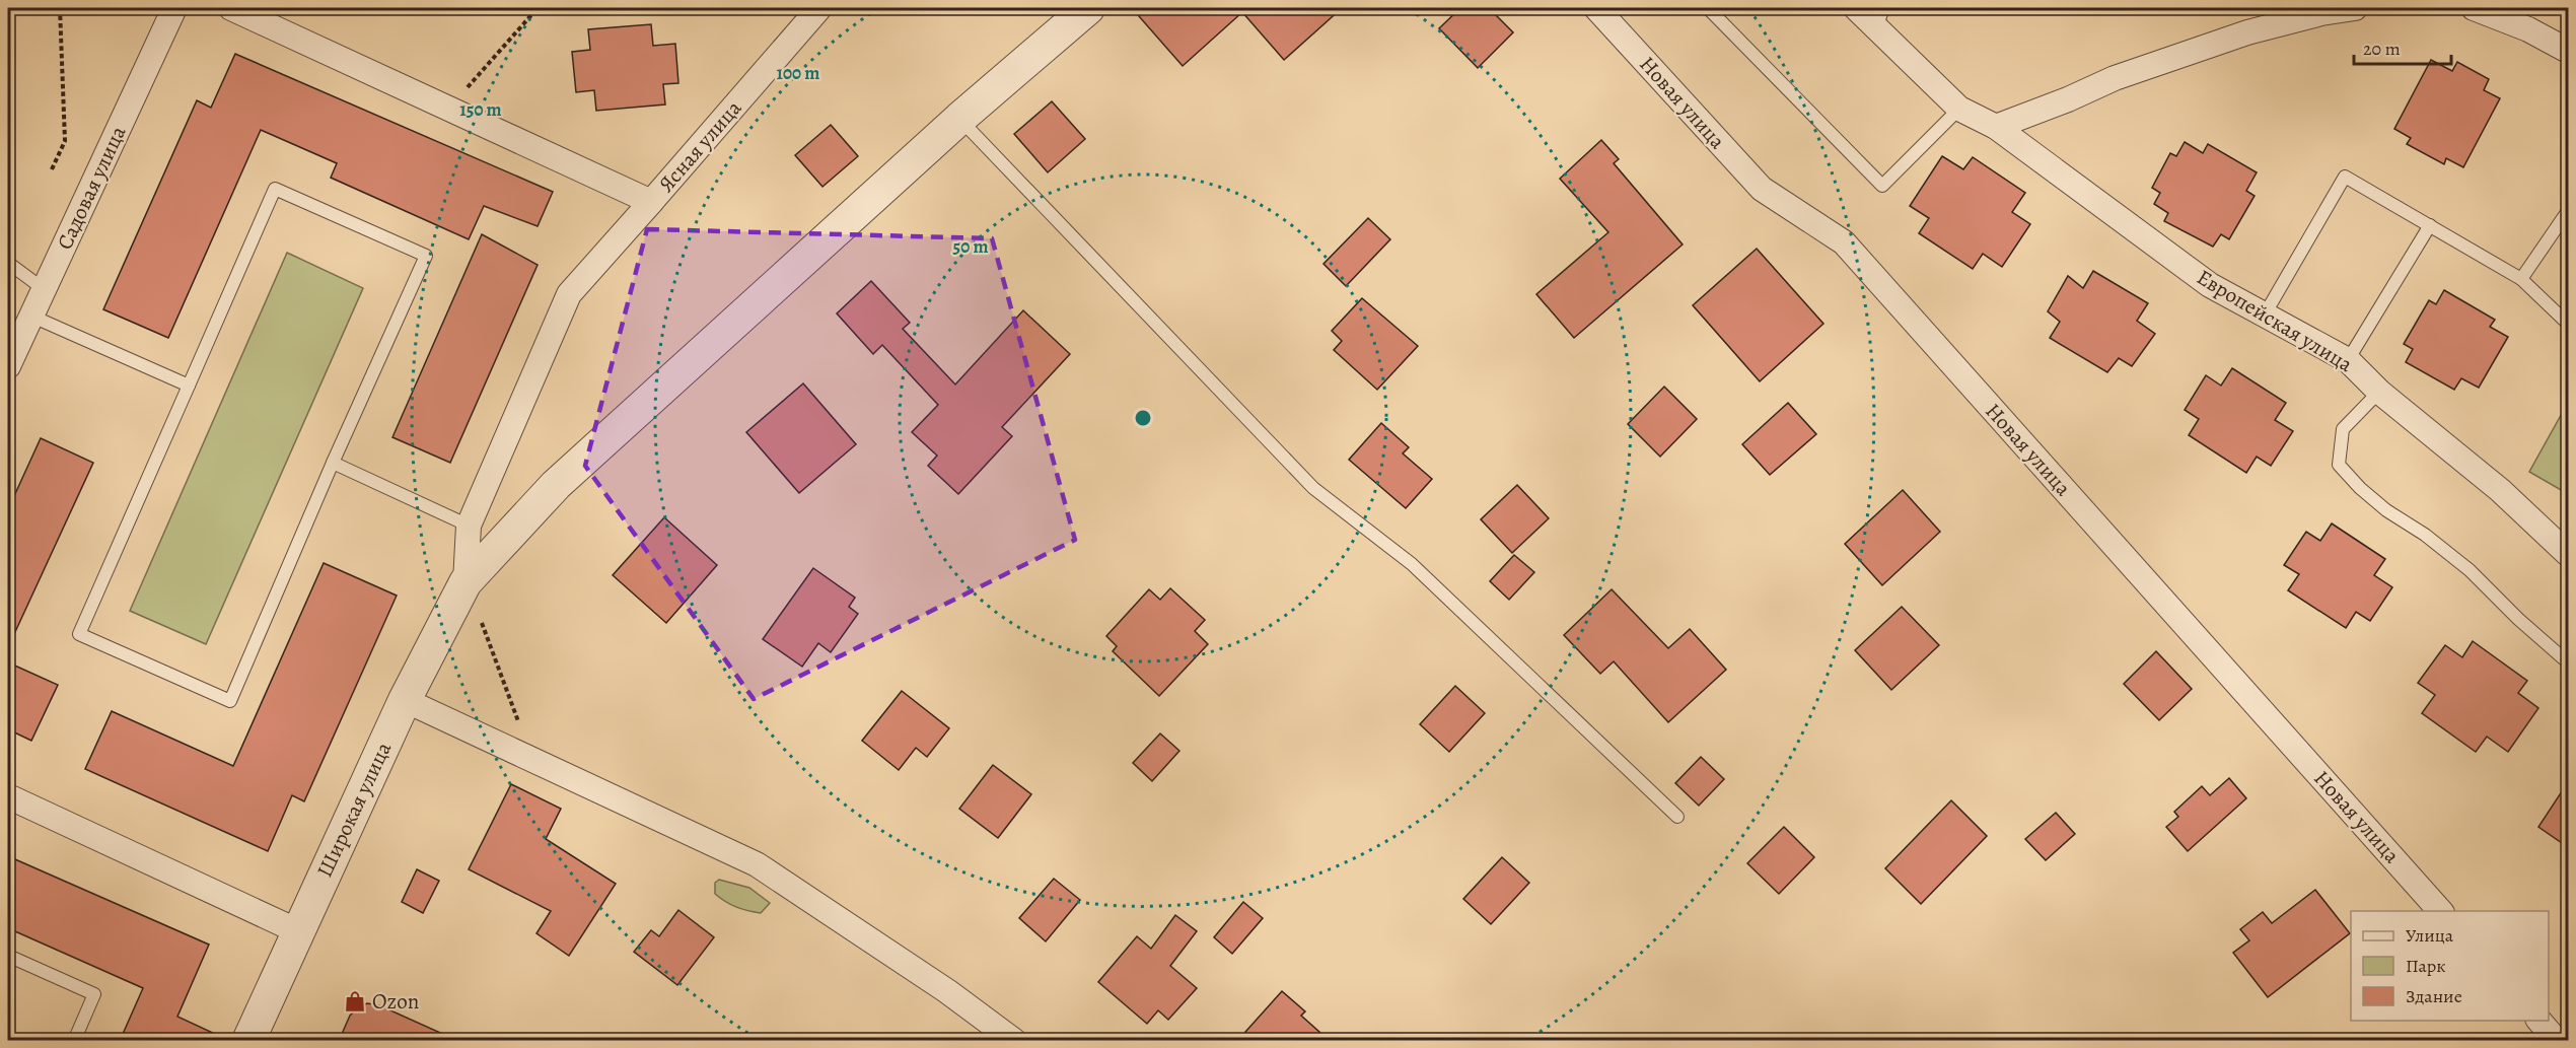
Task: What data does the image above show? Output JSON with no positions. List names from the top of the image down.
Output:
{
  "streets": {
    "street": [
      "Новая улица",
      "Ясная улица",
      "Садовая улица",
      "Европейская улица",
      "Широкая улица"
    ]
  },
  "places": {
    "shop": ["Ozon"]
  },
  "legend": ["Улица", "Парк", "Здание"],
  "scale_bar": "20 m",
  "rings": ["100 m", "150 m", "50 m"]
}
